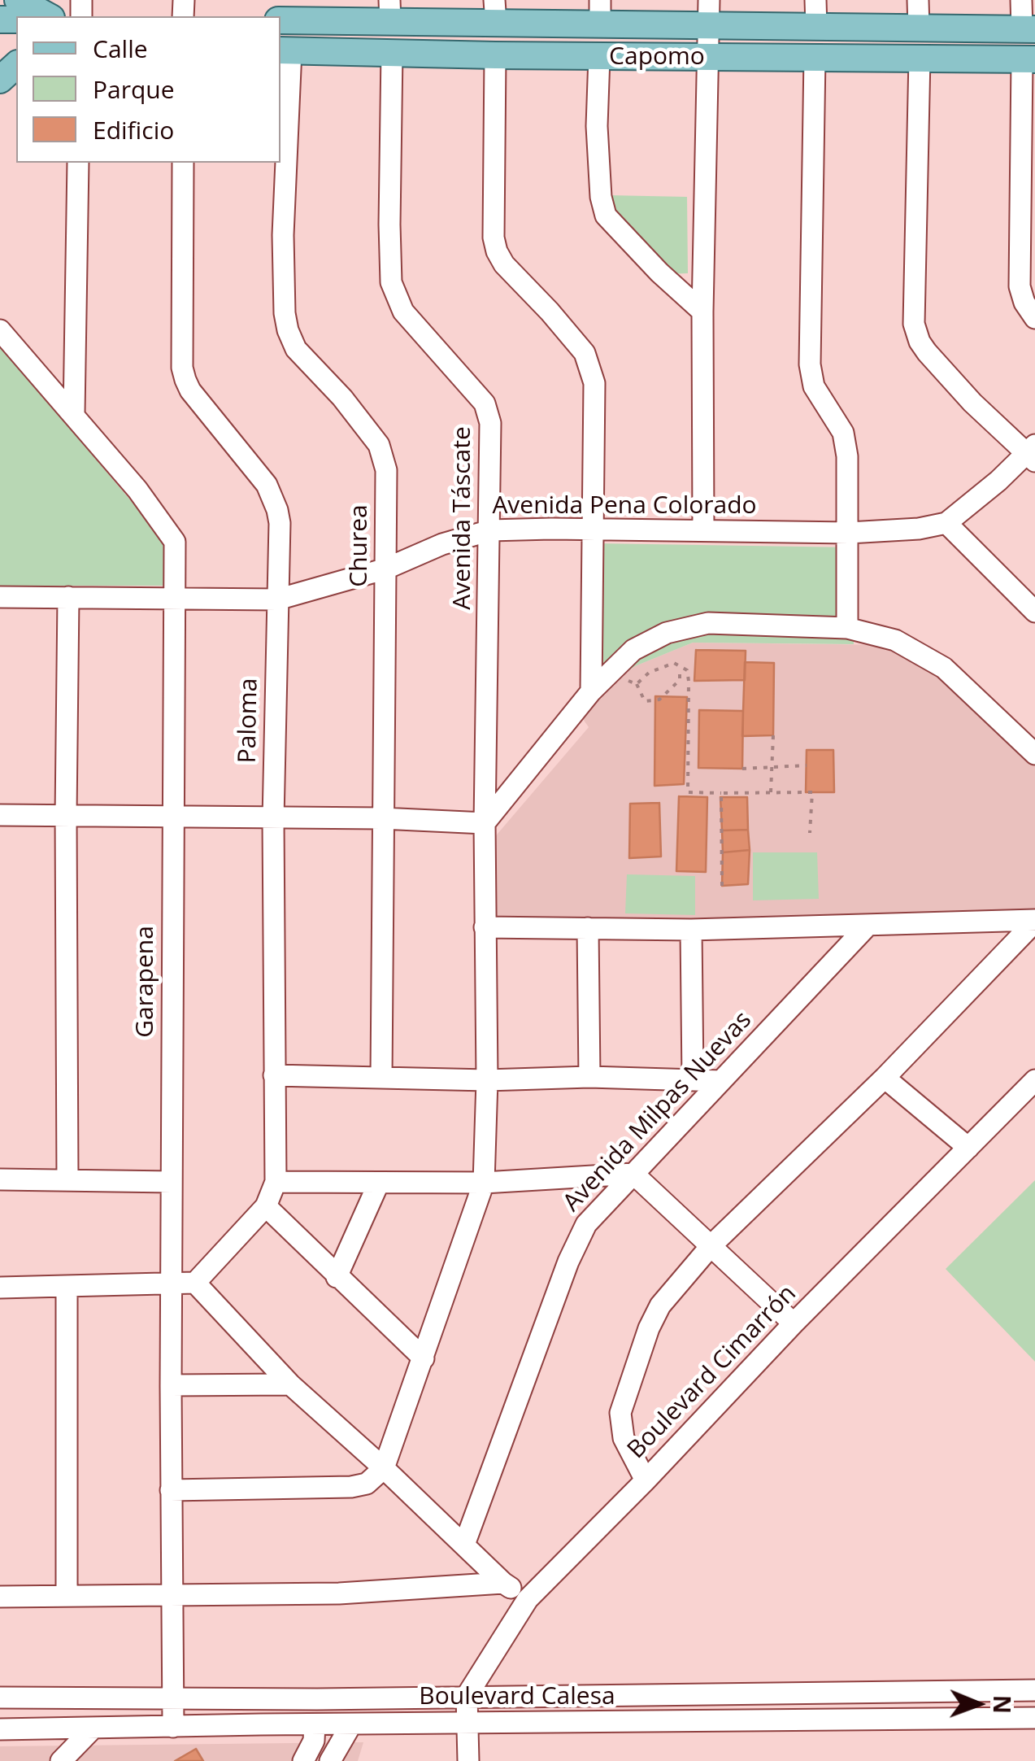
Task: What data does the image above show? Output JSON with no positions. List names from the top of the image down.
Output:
{
  "streets": {
    "main road": ["Capomo"],
    "street": [
      "Avenida Pena Colorado",
      "Avenida Táscate",
      "Churea",
      "Paloma",
      "Garapena",
      "Avenida Milpas Nuevas",
      "Boulevard Cimarrón",
      "Boulevard Calesa"
    ]
  },
  "crossings": [
    ["Capomo", "Avenida Táscate"],
    ["Capomo", "Churea"],
    ["Avenida Pena Colorado", "Avenida Táscate"],
    ["Avenida Pena Colorado", "Churea"],
    ["Avenida Pena Colorado", "Paloma"],
    ["Avenida Pena Colorado", "Garapena"],
    ["Garapena", "Boulevard Calesa"],
    ["Boulevard Cimarrón", "Boulevard Calesa"]
  ],
  "legend": ["Calle", "Parque", "Edificio"],
  "north": "right"
}
